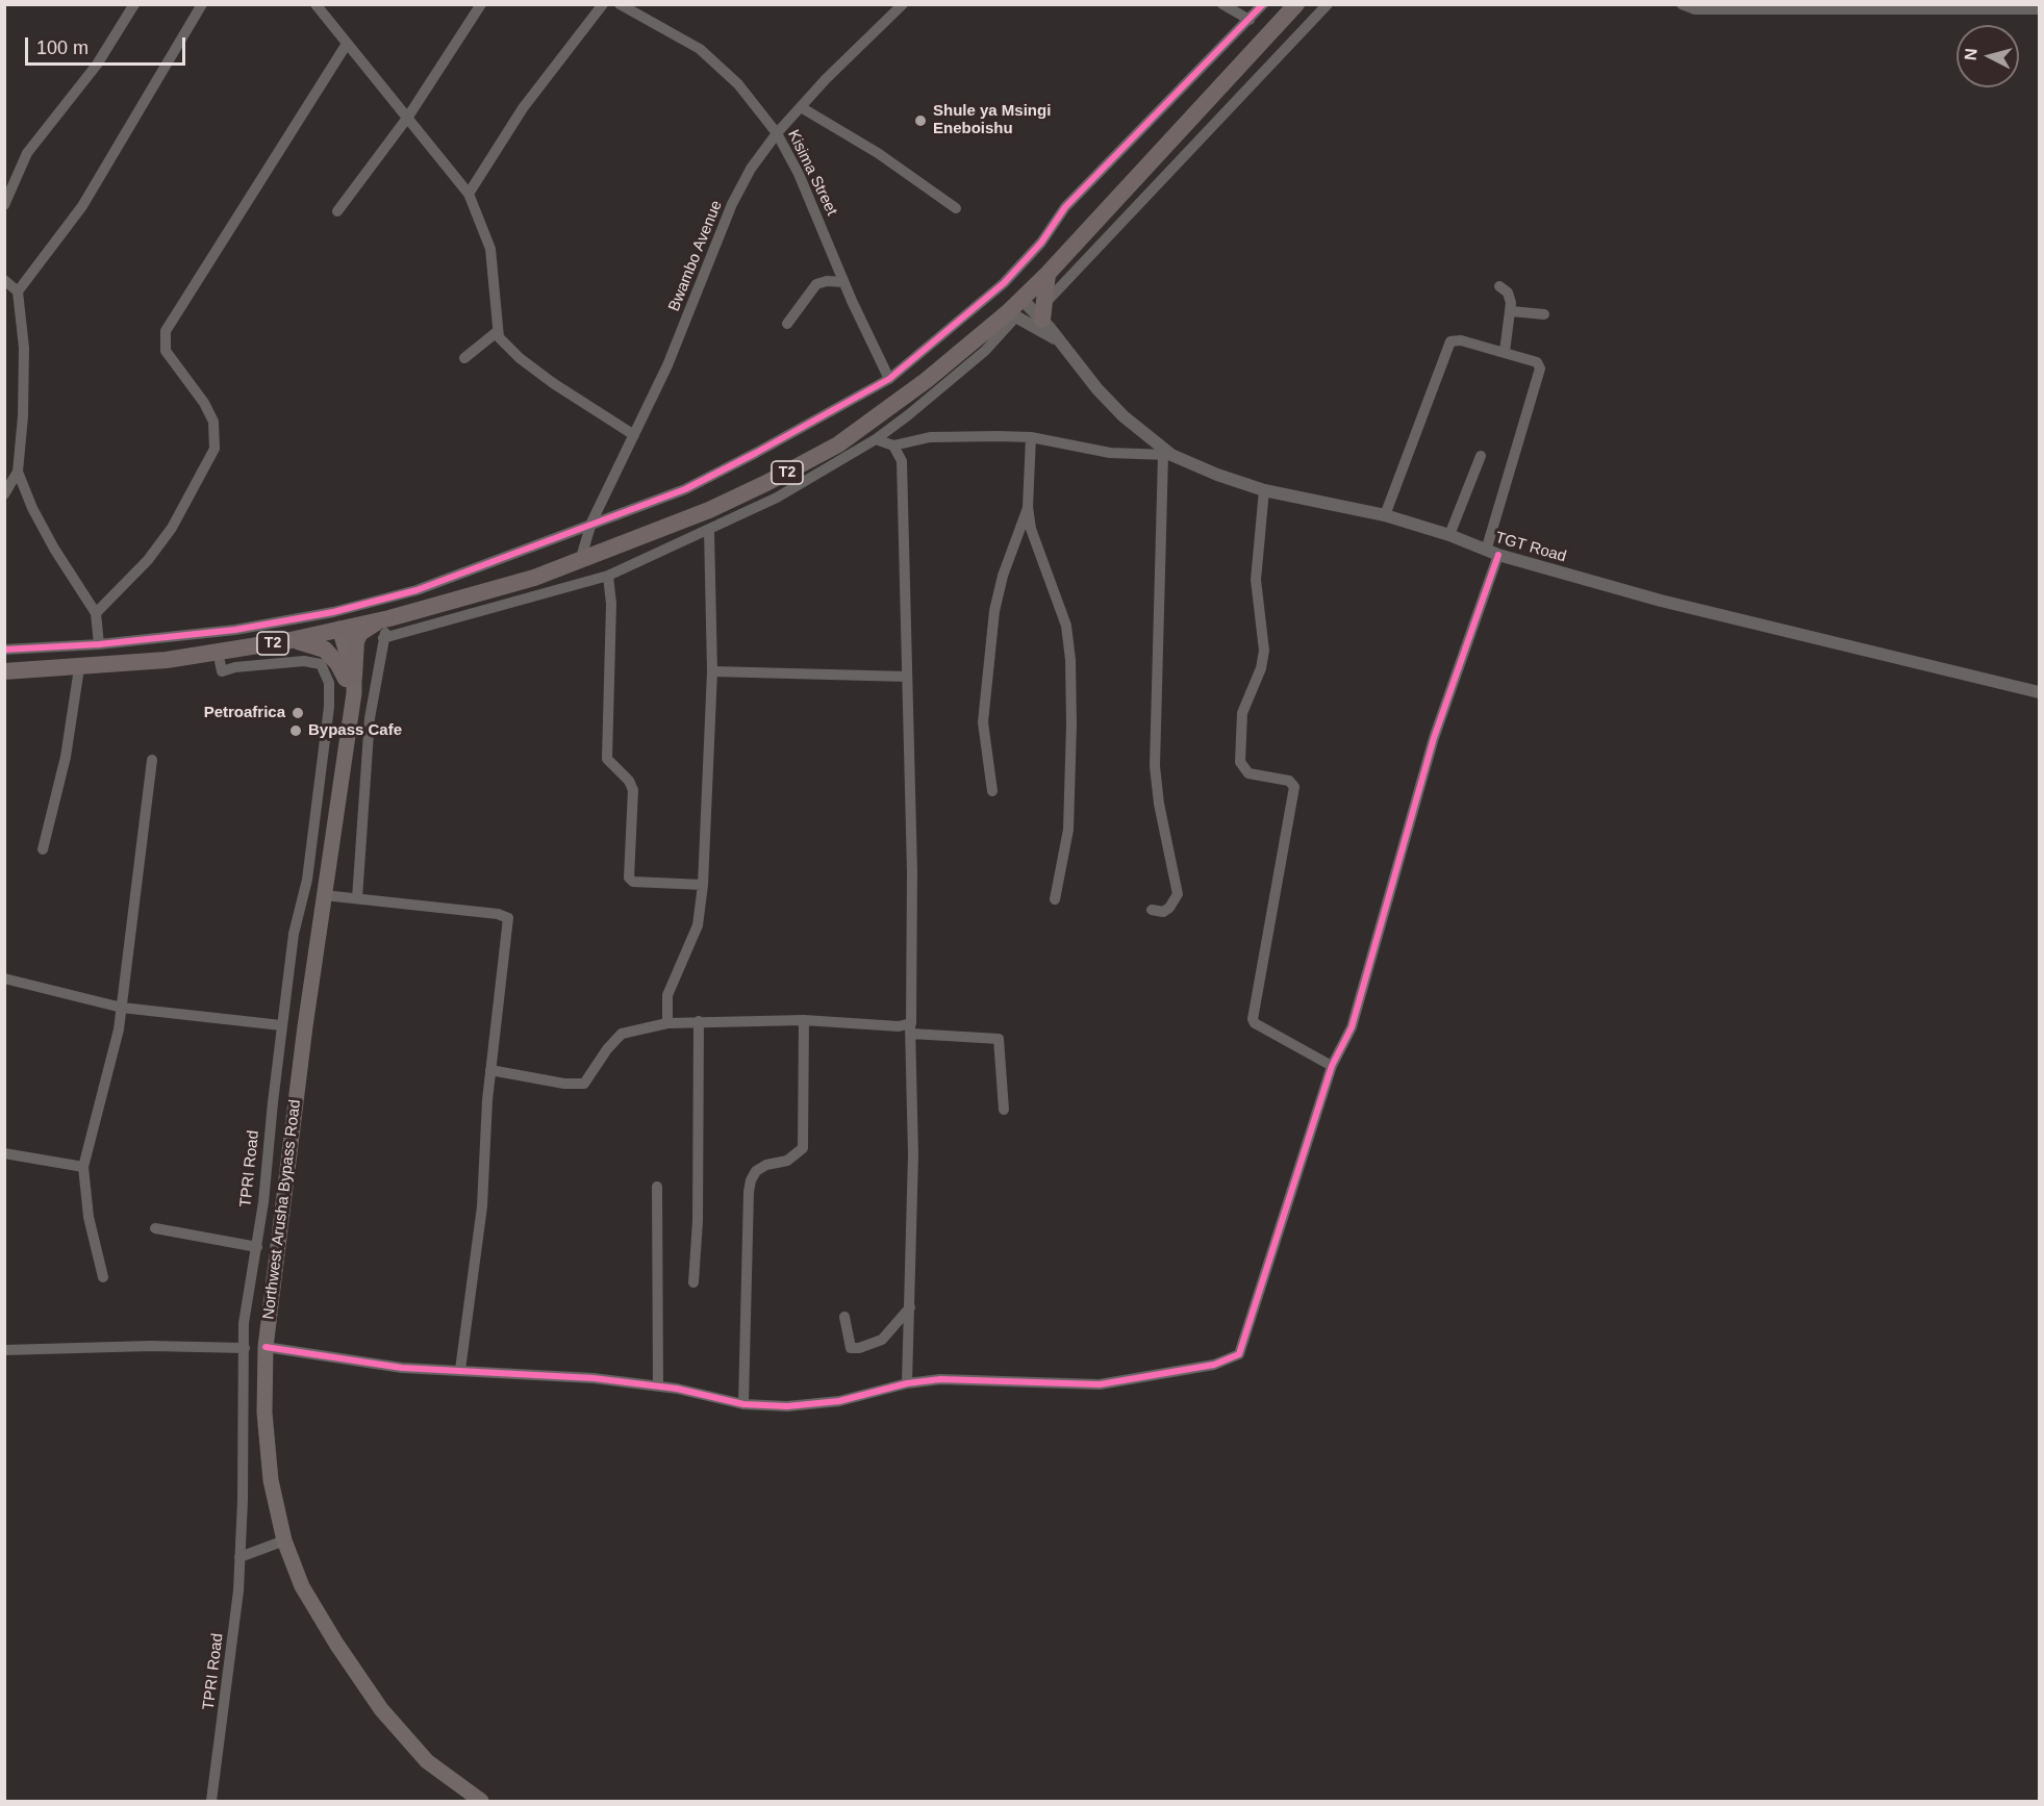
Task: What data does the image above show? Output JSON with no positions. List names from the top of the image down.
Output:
{
  "streets": {
    "highway": ["T2"],
    "main road": ["Northwest Arusha Bypass Road"],
    "street": [
      "Kisima Street",
      "Bwambo Avenue",
      "TGT Road",
      "TPRI Road"
    ]
  },
  "crossings": [
    ["Kisima Street", "Bwambo Avenue"],
    ["Bwambo Avenue", "T2"],
    ["T2", "TGT Road"],
    ["T2", "TPRI Road"],
    ["T2", "Northwest Arusha Bypass Road"]
  ],
  "places": ["Shule ya Msingi Eneboishu", "Petroafrica", "Bypass Cafe"],
  "scale_bar": "100 m",
  "north": "left"
}
